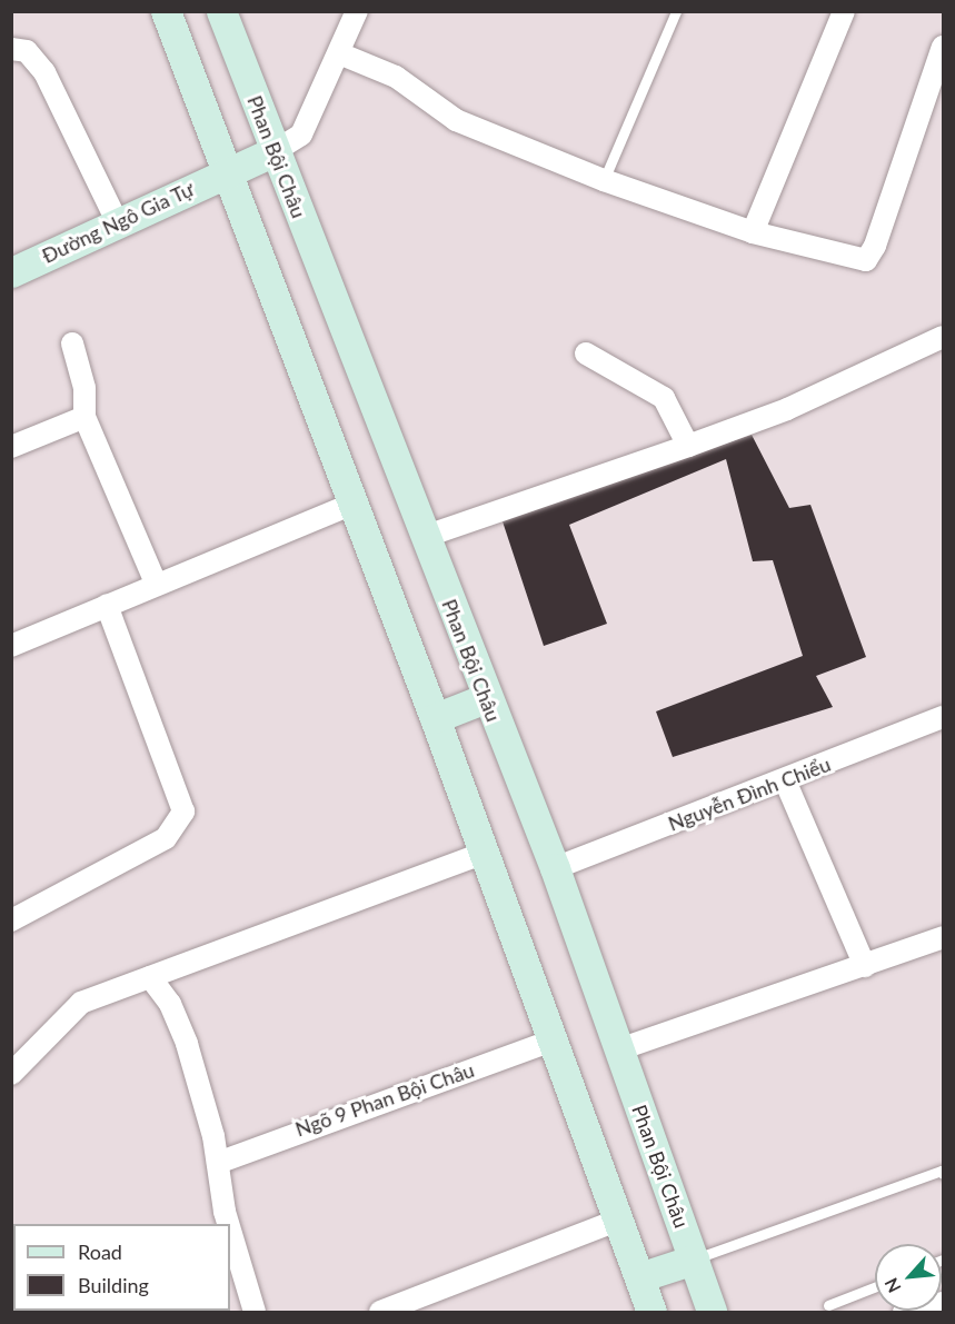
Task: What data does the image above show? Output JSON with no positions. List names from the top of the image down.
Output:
{
  "streets": {
    "main road": ["Phan Bội Châu", "Đường Ngô Gia Tự"],
    "street": ["Nguyễn Đình Chiểu", "Ngõ 9 Phan Bội Châu"]
  },
  "crossings": [
    ["Phan Bội Châu", "Đường Ngô Gia Tự"],
    ["Phan Bội Châu", "Nguyễn Đình Chiểu"]
  ],
  "legend": ["Road", "Building"],
  "north": "bottom left"
}
